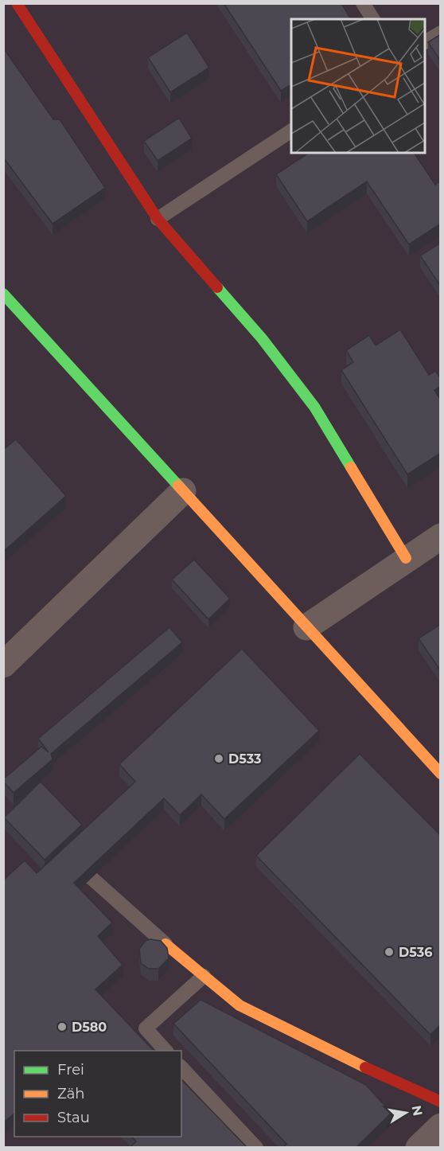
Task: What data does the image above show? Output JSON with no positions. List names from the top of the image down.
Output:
{
  "places": ["D533", "D536", "D580"],
  "legend": ["Frei", "Zäh", "Stau"],
  "north": "right"
}
